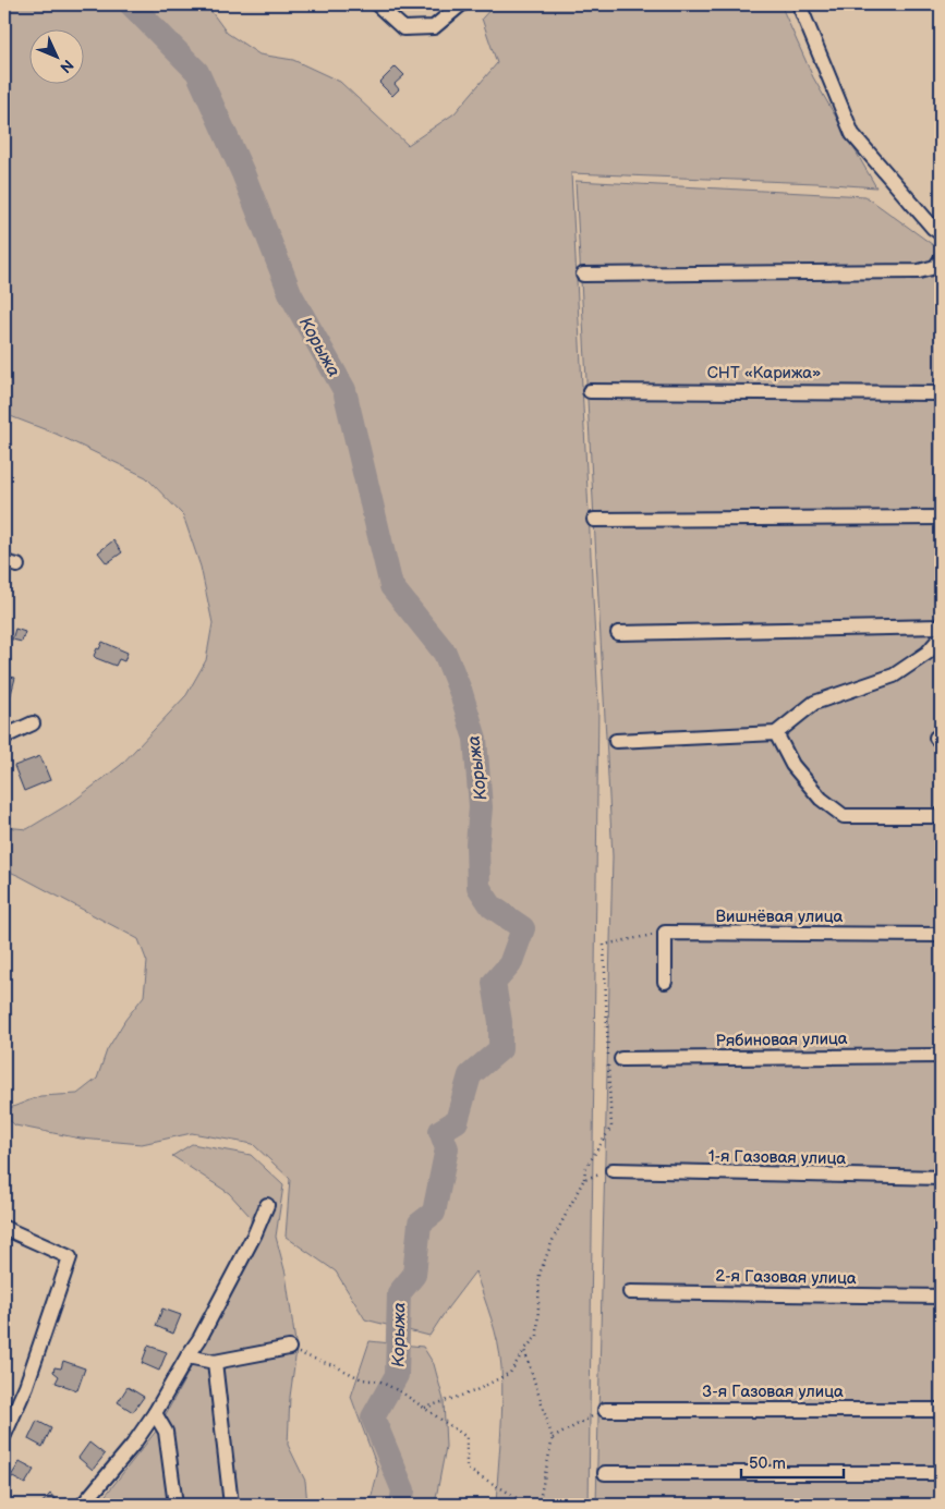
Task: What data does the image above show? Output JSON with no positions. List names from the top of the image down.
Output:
{
  "streets": {
    "street": [
      "Вишнёвая улица",
      "Рябиновая улица",
      "1-я Газовая улица",
      "2-я Газовая улица",
      "3-я Газовая улица"
    ]
  },
  "water": ["Корыжа"],
  "parks": ["СНТ «Карижа»"],
  "scale_bar": "50 m",
  "north": "bottom right"
}
